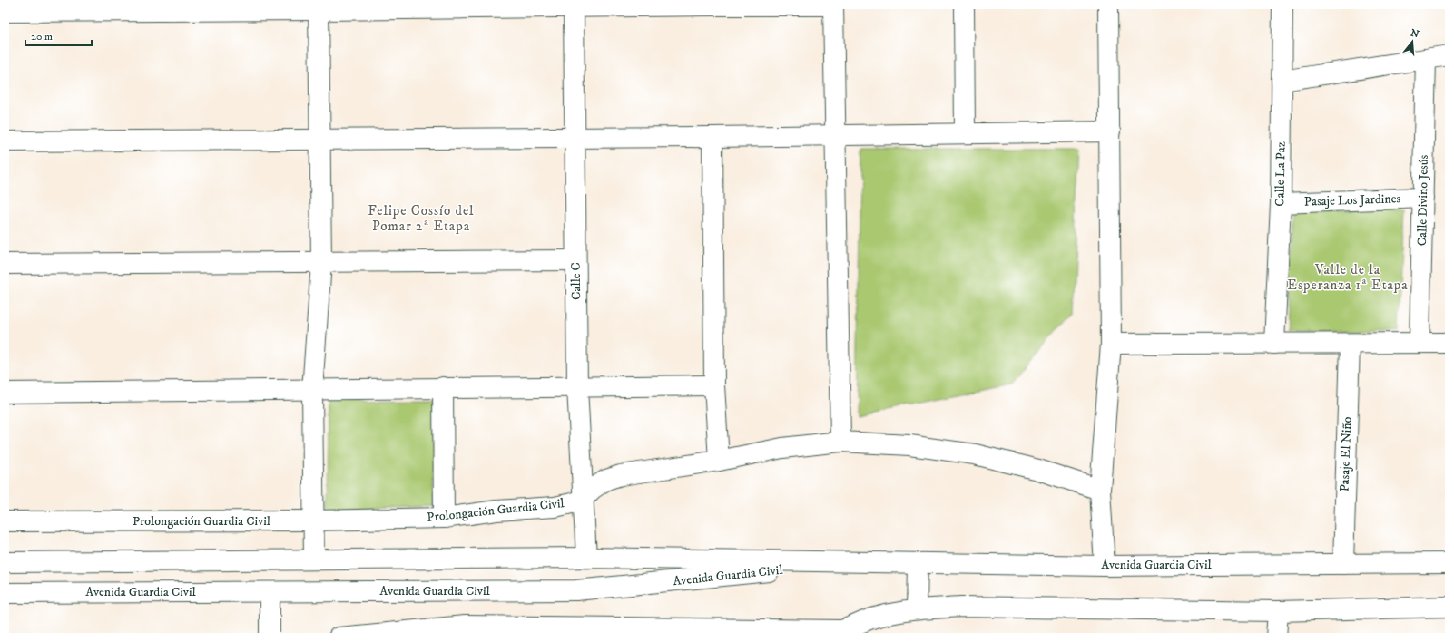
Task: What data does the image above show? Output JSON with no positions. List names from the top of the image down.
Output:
{
  "streets": {
    "main road": [
      "Calle La Paz",
      "Pasaje Los Jardines",
      "Calle Divino Jesús",
      "Calle C",
      "Pasaje El Niño",
      "Prolongación Guardia Civil",
      "Avenida Guardia Civil"
    ]
  },
  "crossings": [
    ["Calle La Paz", "Pasaje Los Jardines"],
    ["Pasaje Los Jardines", "Calle Divino Jesús"],
    ["Calle C", "Prolongación Guardia Civil"],
    ["Calle C", "Avenida Guardia Civil"],
    ["Pasaje El Niño", "Avenida Guardia Civil"]
  ],
  "districts": ["Felipe Cossío del Pomar 2ª Etapa", "Valle de la Esperanza 1ª Etapa"],
  "scale_bar": "20 m",
  "north": "top"
}
